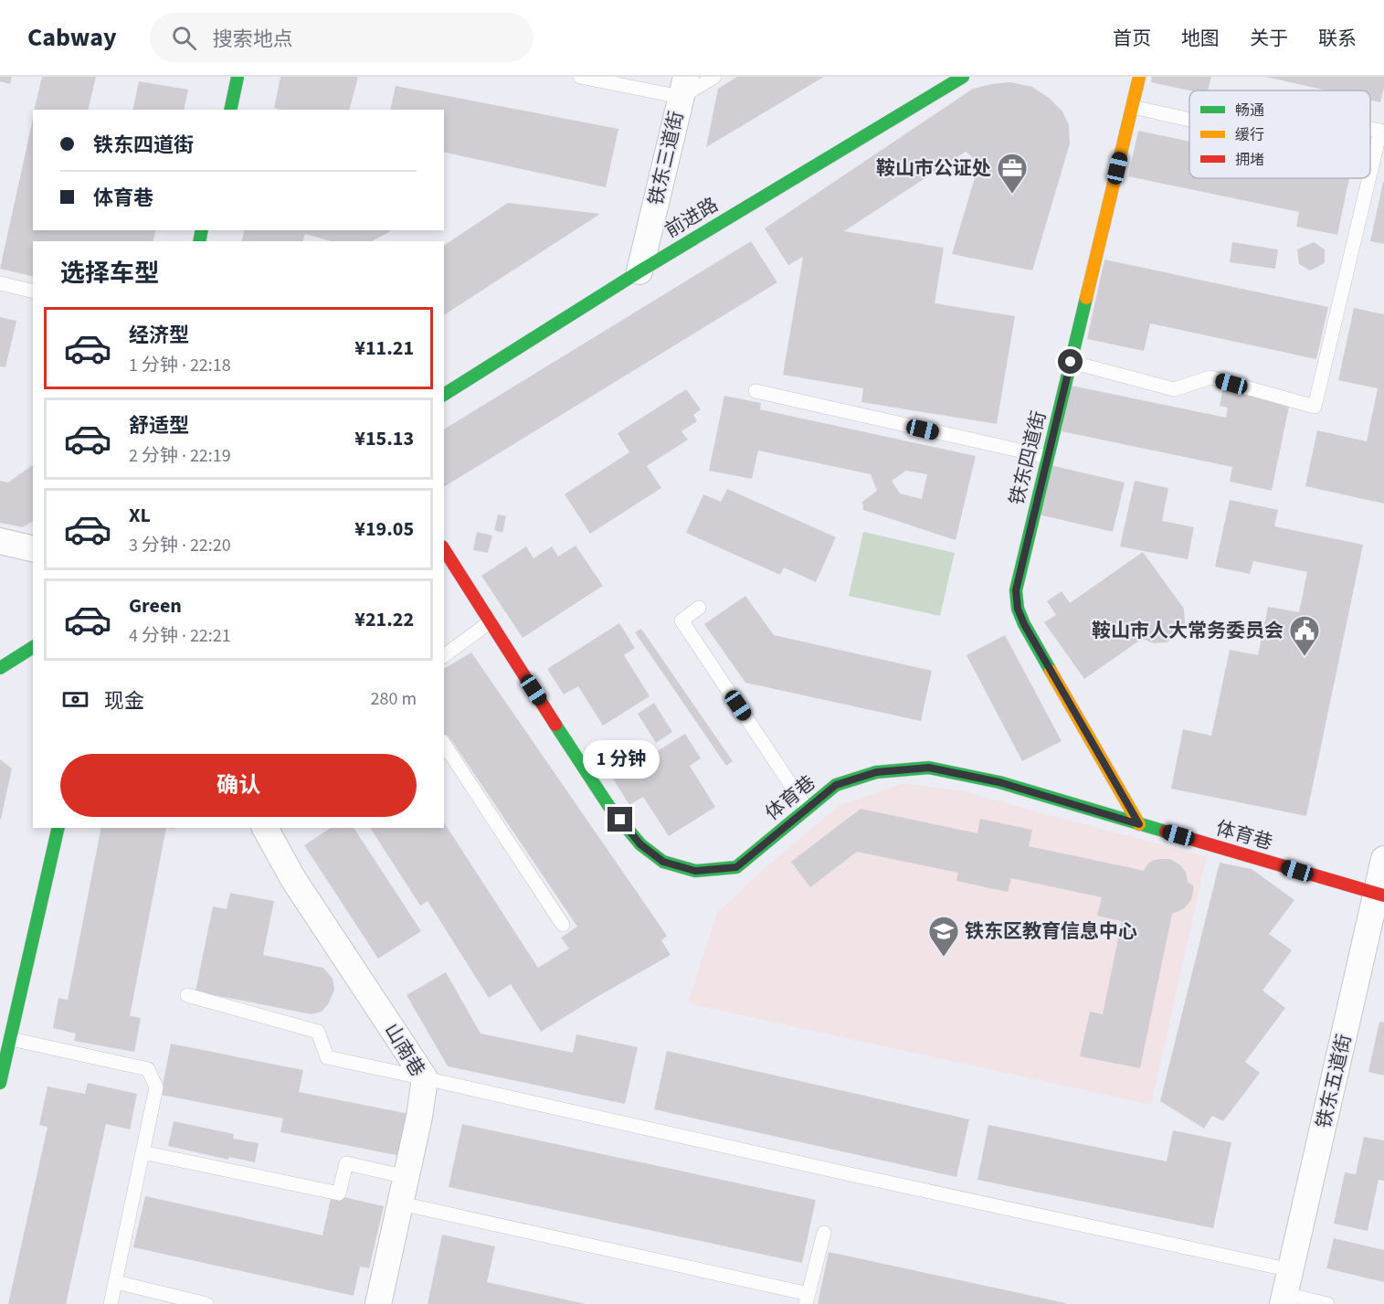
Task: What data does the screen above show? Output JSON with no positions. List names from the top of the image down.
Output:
{
  "streets": {
    "street": [
      "铁东三道街",
      "前进路",
      "铁东四道街",
      "体育巷",
      "山南巷",
      "铁东五道街"
    ]
  },
  "crossings": [
    ["铁东三道街", "前进路"],
    ["铁东四道街", "体育巷"],
    ["体育巷", "铁东五道街"]
  ],
  "places": {
    "office": ["鞍山市公证处"],
    "public building": ["鞍山市人大常务委员会"],
    "school or university": ["铁东区教育信息中心"]
  },
  "legend": ["畅通", "缓行", "拥堵"],
  "page": {
    "header": "Cabway",
    "search": "搜索地点",
    "nav": [
      "首页",
      "地图",
      "关于",
      "联系"
    ],
    "banner": ["铁东四道街", "体育巷"],
    "heading": "选择车型",
    "list": [
      {
        "name": "经济型",
        "note": "1 分钟 · 22:18",
        "value": "¥11.21"
      },
      {
        "name": "舒适型",
        "note": "2 分钟 · 22:19",
        "value": "¥15.13"
      },
      {
        "name": "XL",
        "note": "3 分钟 · 22:20",
        "value": "¥19.05"
      },
      {
        "name": "Green",
        "note": "4 分钟 · 22:21",
        "value": "¥21.22"
      }
    ],
    "pay": ["现金", "280 m"],
    "bubble": "1 分钟",
    "buttons": "确认"
  }
}
